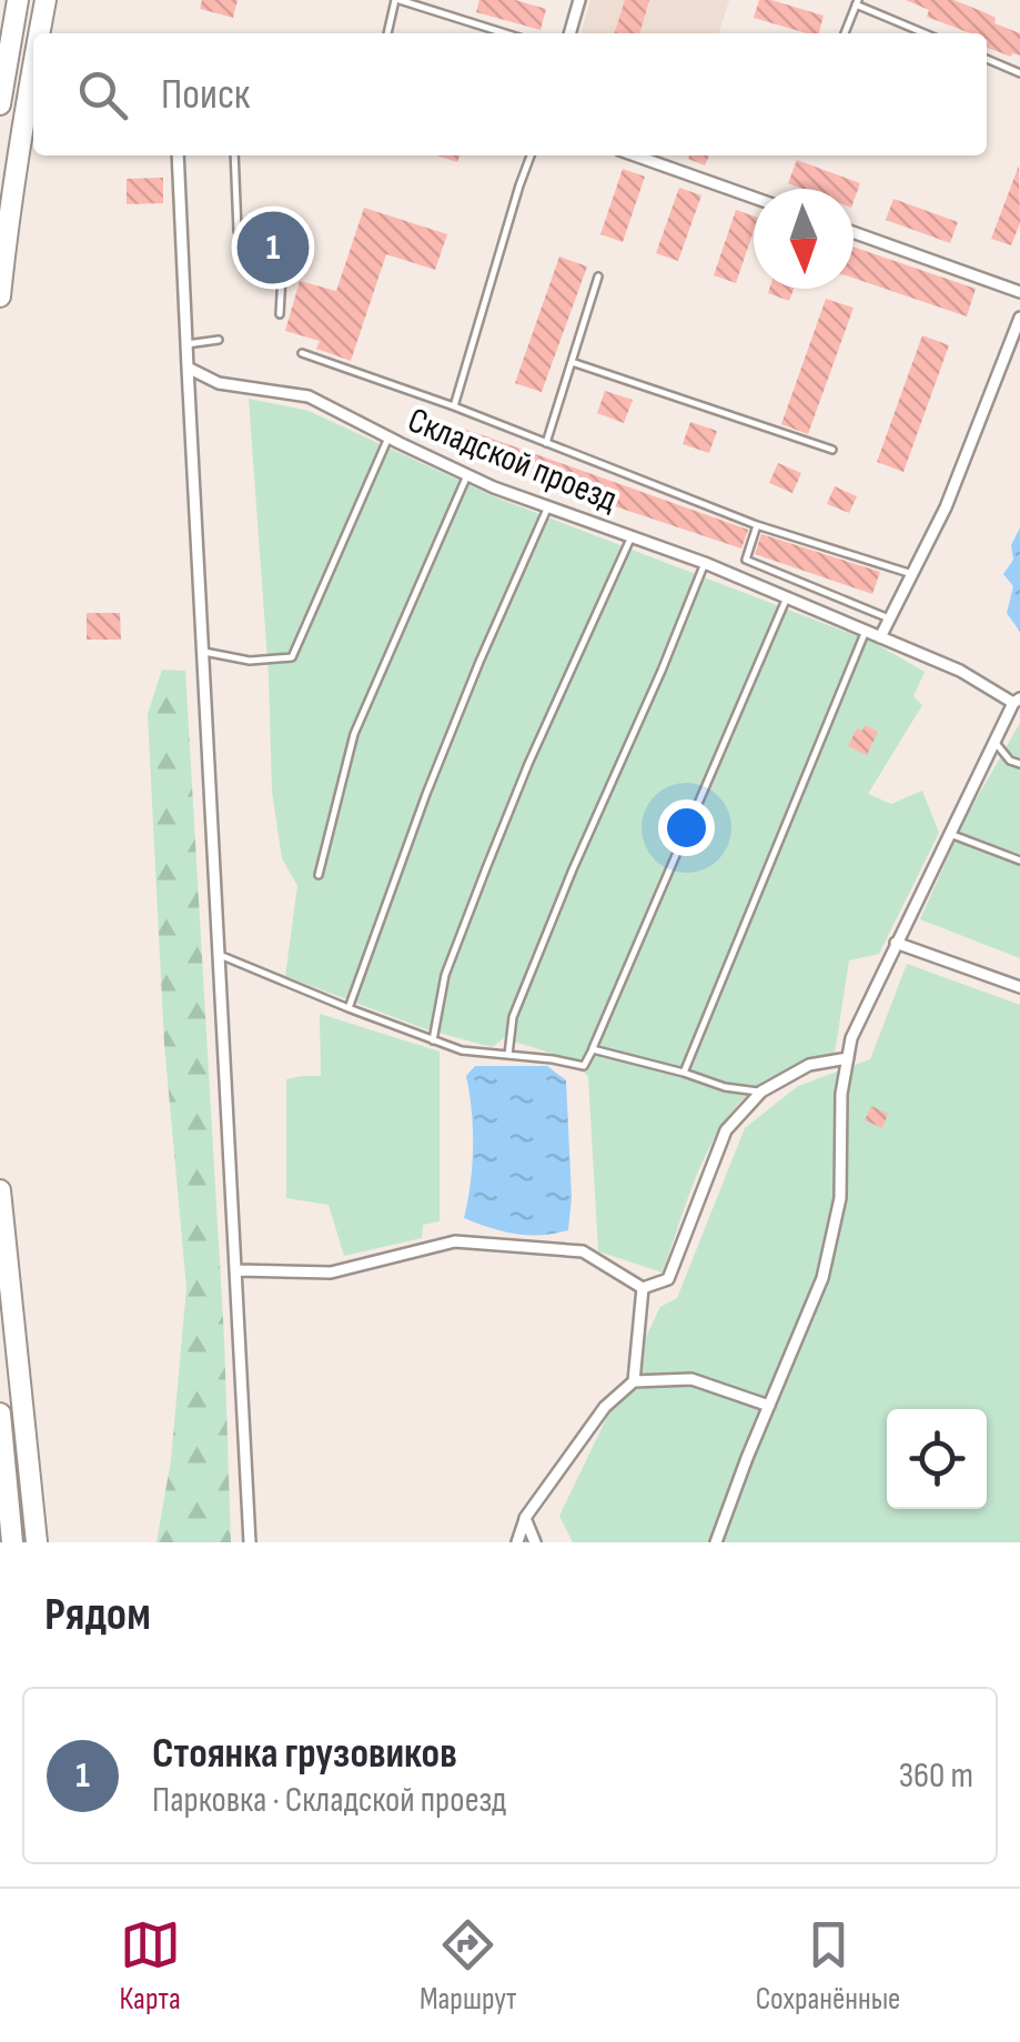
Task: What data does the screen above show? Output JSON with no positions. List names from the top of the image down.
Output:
{
  "streets": {
    "street": ["Складской проезд"]
  },
  "north": "bottom",
  "page": {
    "search": "Поиск",
    "pins": "1",
    "heading": "Рядом",
    "list": [
      {
        "mark": "1",
        "name": "Стоянка грузовиков",
        "note": "Парковка · Складской проезд",
        "value": "360 m"
      }
    ],
    "nav": ["Карта", "Маршрут", "Сохранённые"]
  }
}
